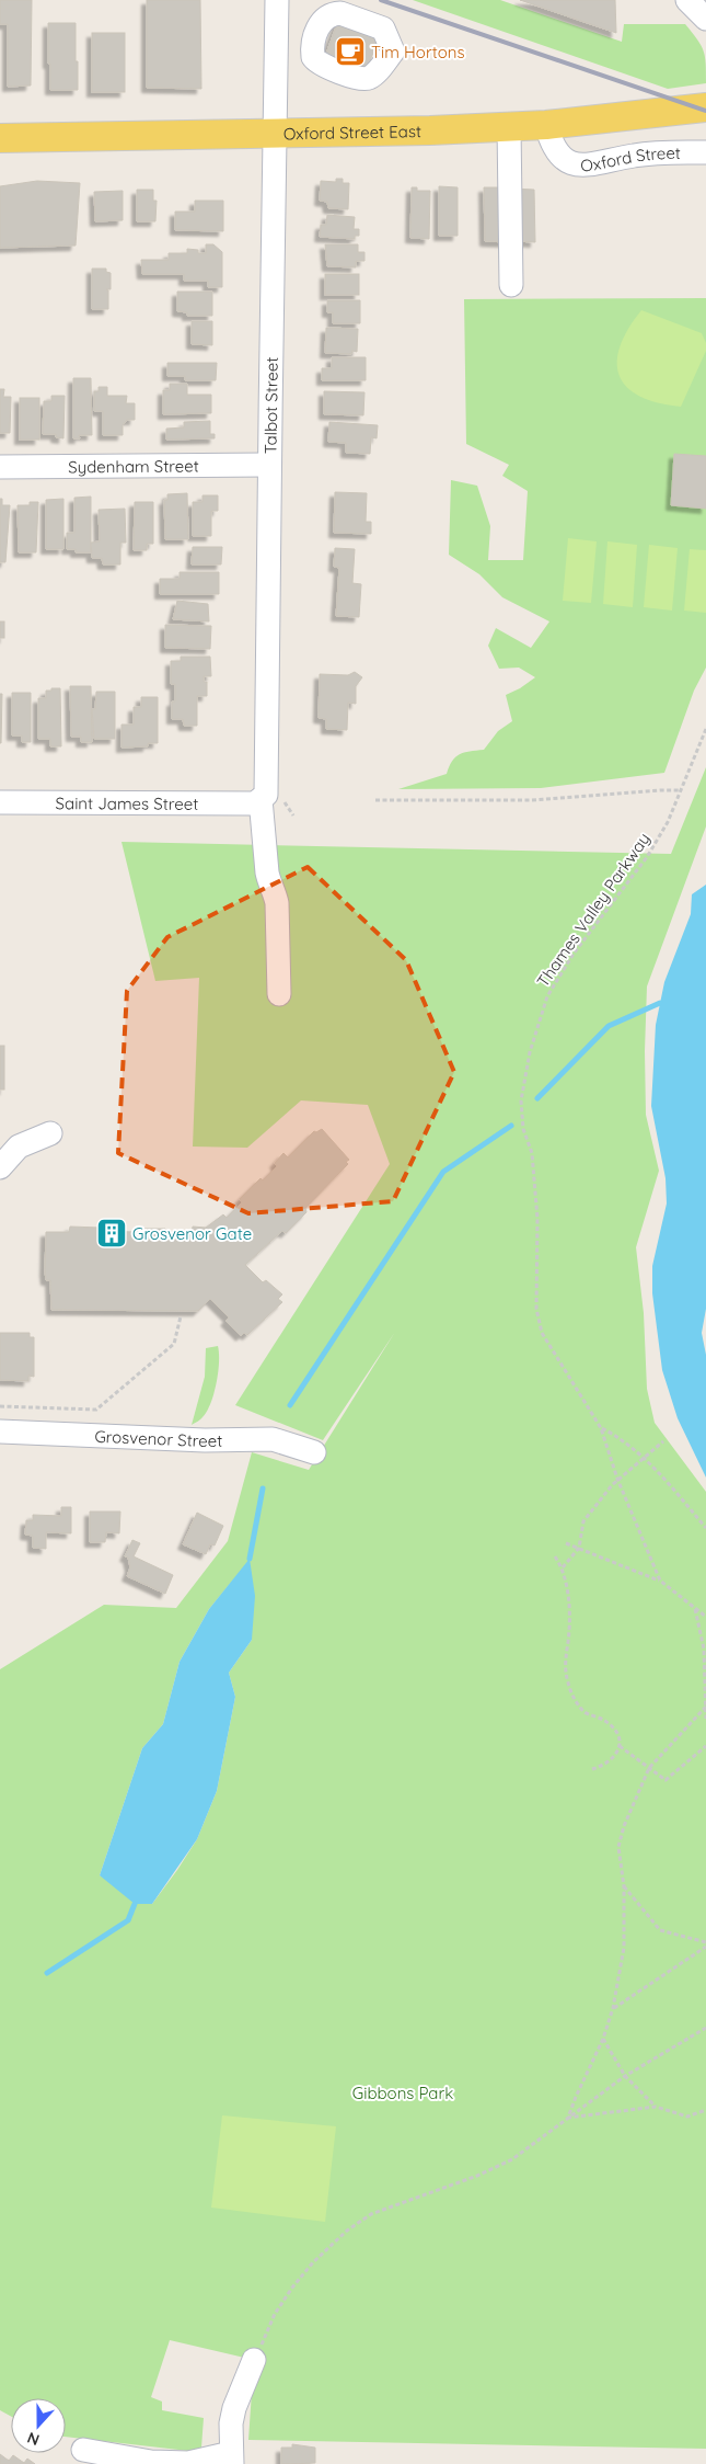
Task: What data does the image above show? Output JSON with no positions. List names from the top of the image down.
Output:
{
  "streets": {
    "main road": ["Oxford Street East"],
    "street": [
      "Oxford Street",
      "Talbot Street",
      "Sydenham Street",
      "Saint James Street",
      "Grosvenor Street"
    ],
    "path": ["Thames Valley Parkway"]
  },
  "crossings": [
    ["Oxford Street East", "Oxford Street"],
    ["Oxford Street East", "Talbot Street"],
    ["Talbot Street", "Sydenham Street"],
    ["Talbot Street", "Saint James Street"]
  ],
  "parks": ["Gibbons Park"],
  "places": {
    "cafe": ["Tim Hortons"],
    "building": ["Grosvenor Gate"]
  },
  "north": "bottom"
}
